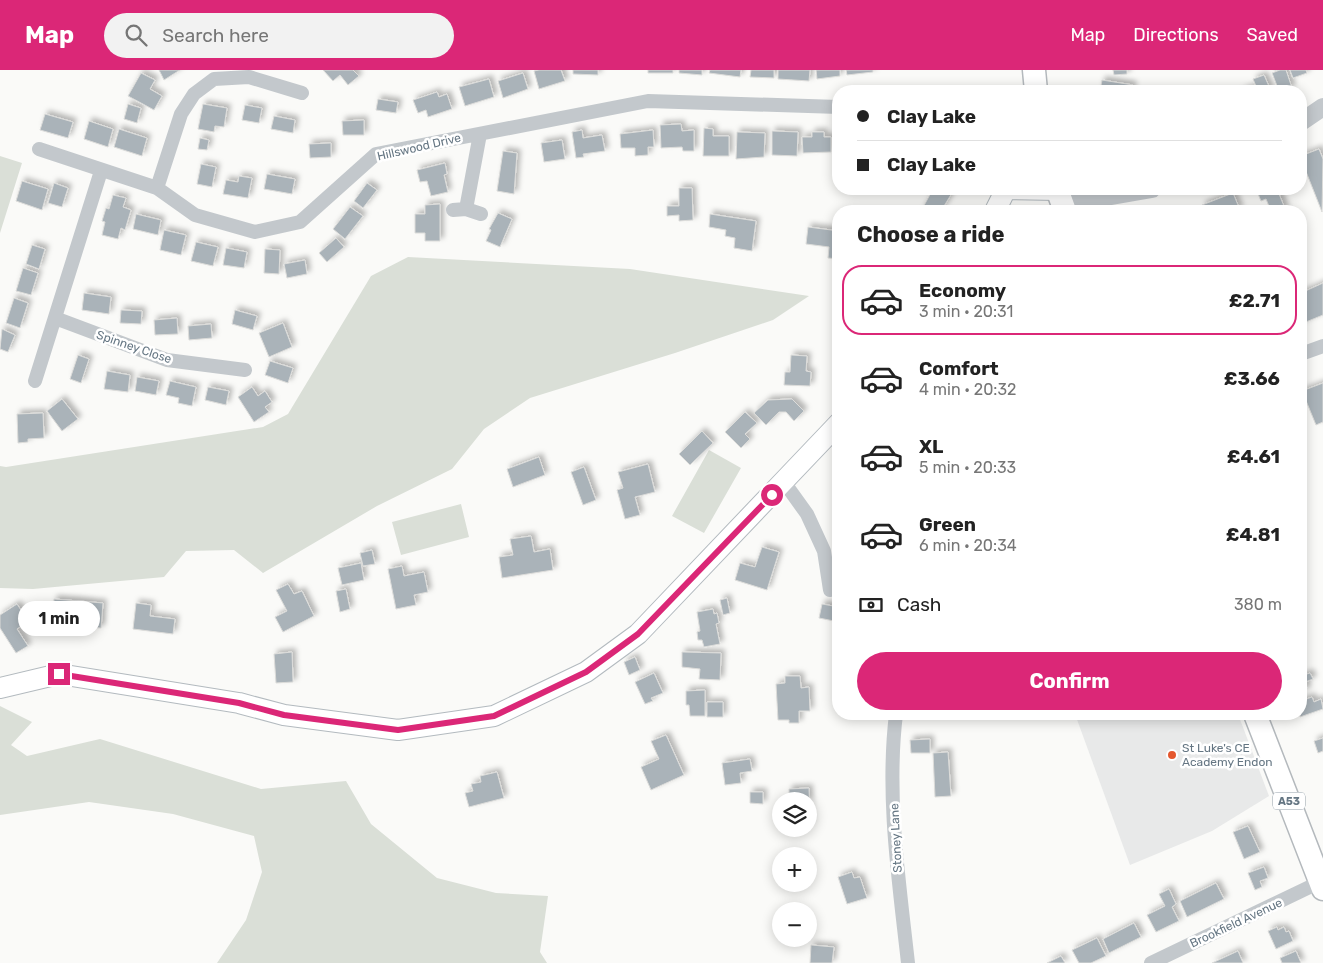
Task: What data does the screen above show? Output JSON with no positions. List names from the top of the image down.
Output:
{
  "streets": {
    "highway": ["A53"],
    "street": [
      "Hillswood Drive",
      "Spinney Close",
      "Stoney Lane",
      "Brookfield Avenue"
    ]
  },
  "crossings": [
    ["A53", "Brookfield Avenue"]
  ],
  "places": ["St Luke's CE Academy Endon"],
  "page": {
    "header": "Map",
    "search": "Search here",
    "nav": ["Map", "Directions", "Saved"],
    "banner": ["Clay Lake", "Clay Lake"],
    "heading": "Choose a ride",
    "list": [
      {
        "name": "Economy",
        "note": "3 min · 20:31",
        "value": "£2.71"
      },
      {
        "name": "Comfort",
        "note": "4 min · 20:32",
        "value": "£3.66"
      },
      {
        "name": "XL",
        "note": "5 min · 20:33",
        "value": "£4.61"
      },
      {
        "name": "Green",
        "note": "6 min · 20:34",
        "value": "£4.81"
      }
    ],
    "pay": ["Cash", "380 m"],
    "bubble": "1 min",
    "buttons": "Confirm",
    "map_buttons": ["+", "−"]
  }
}
